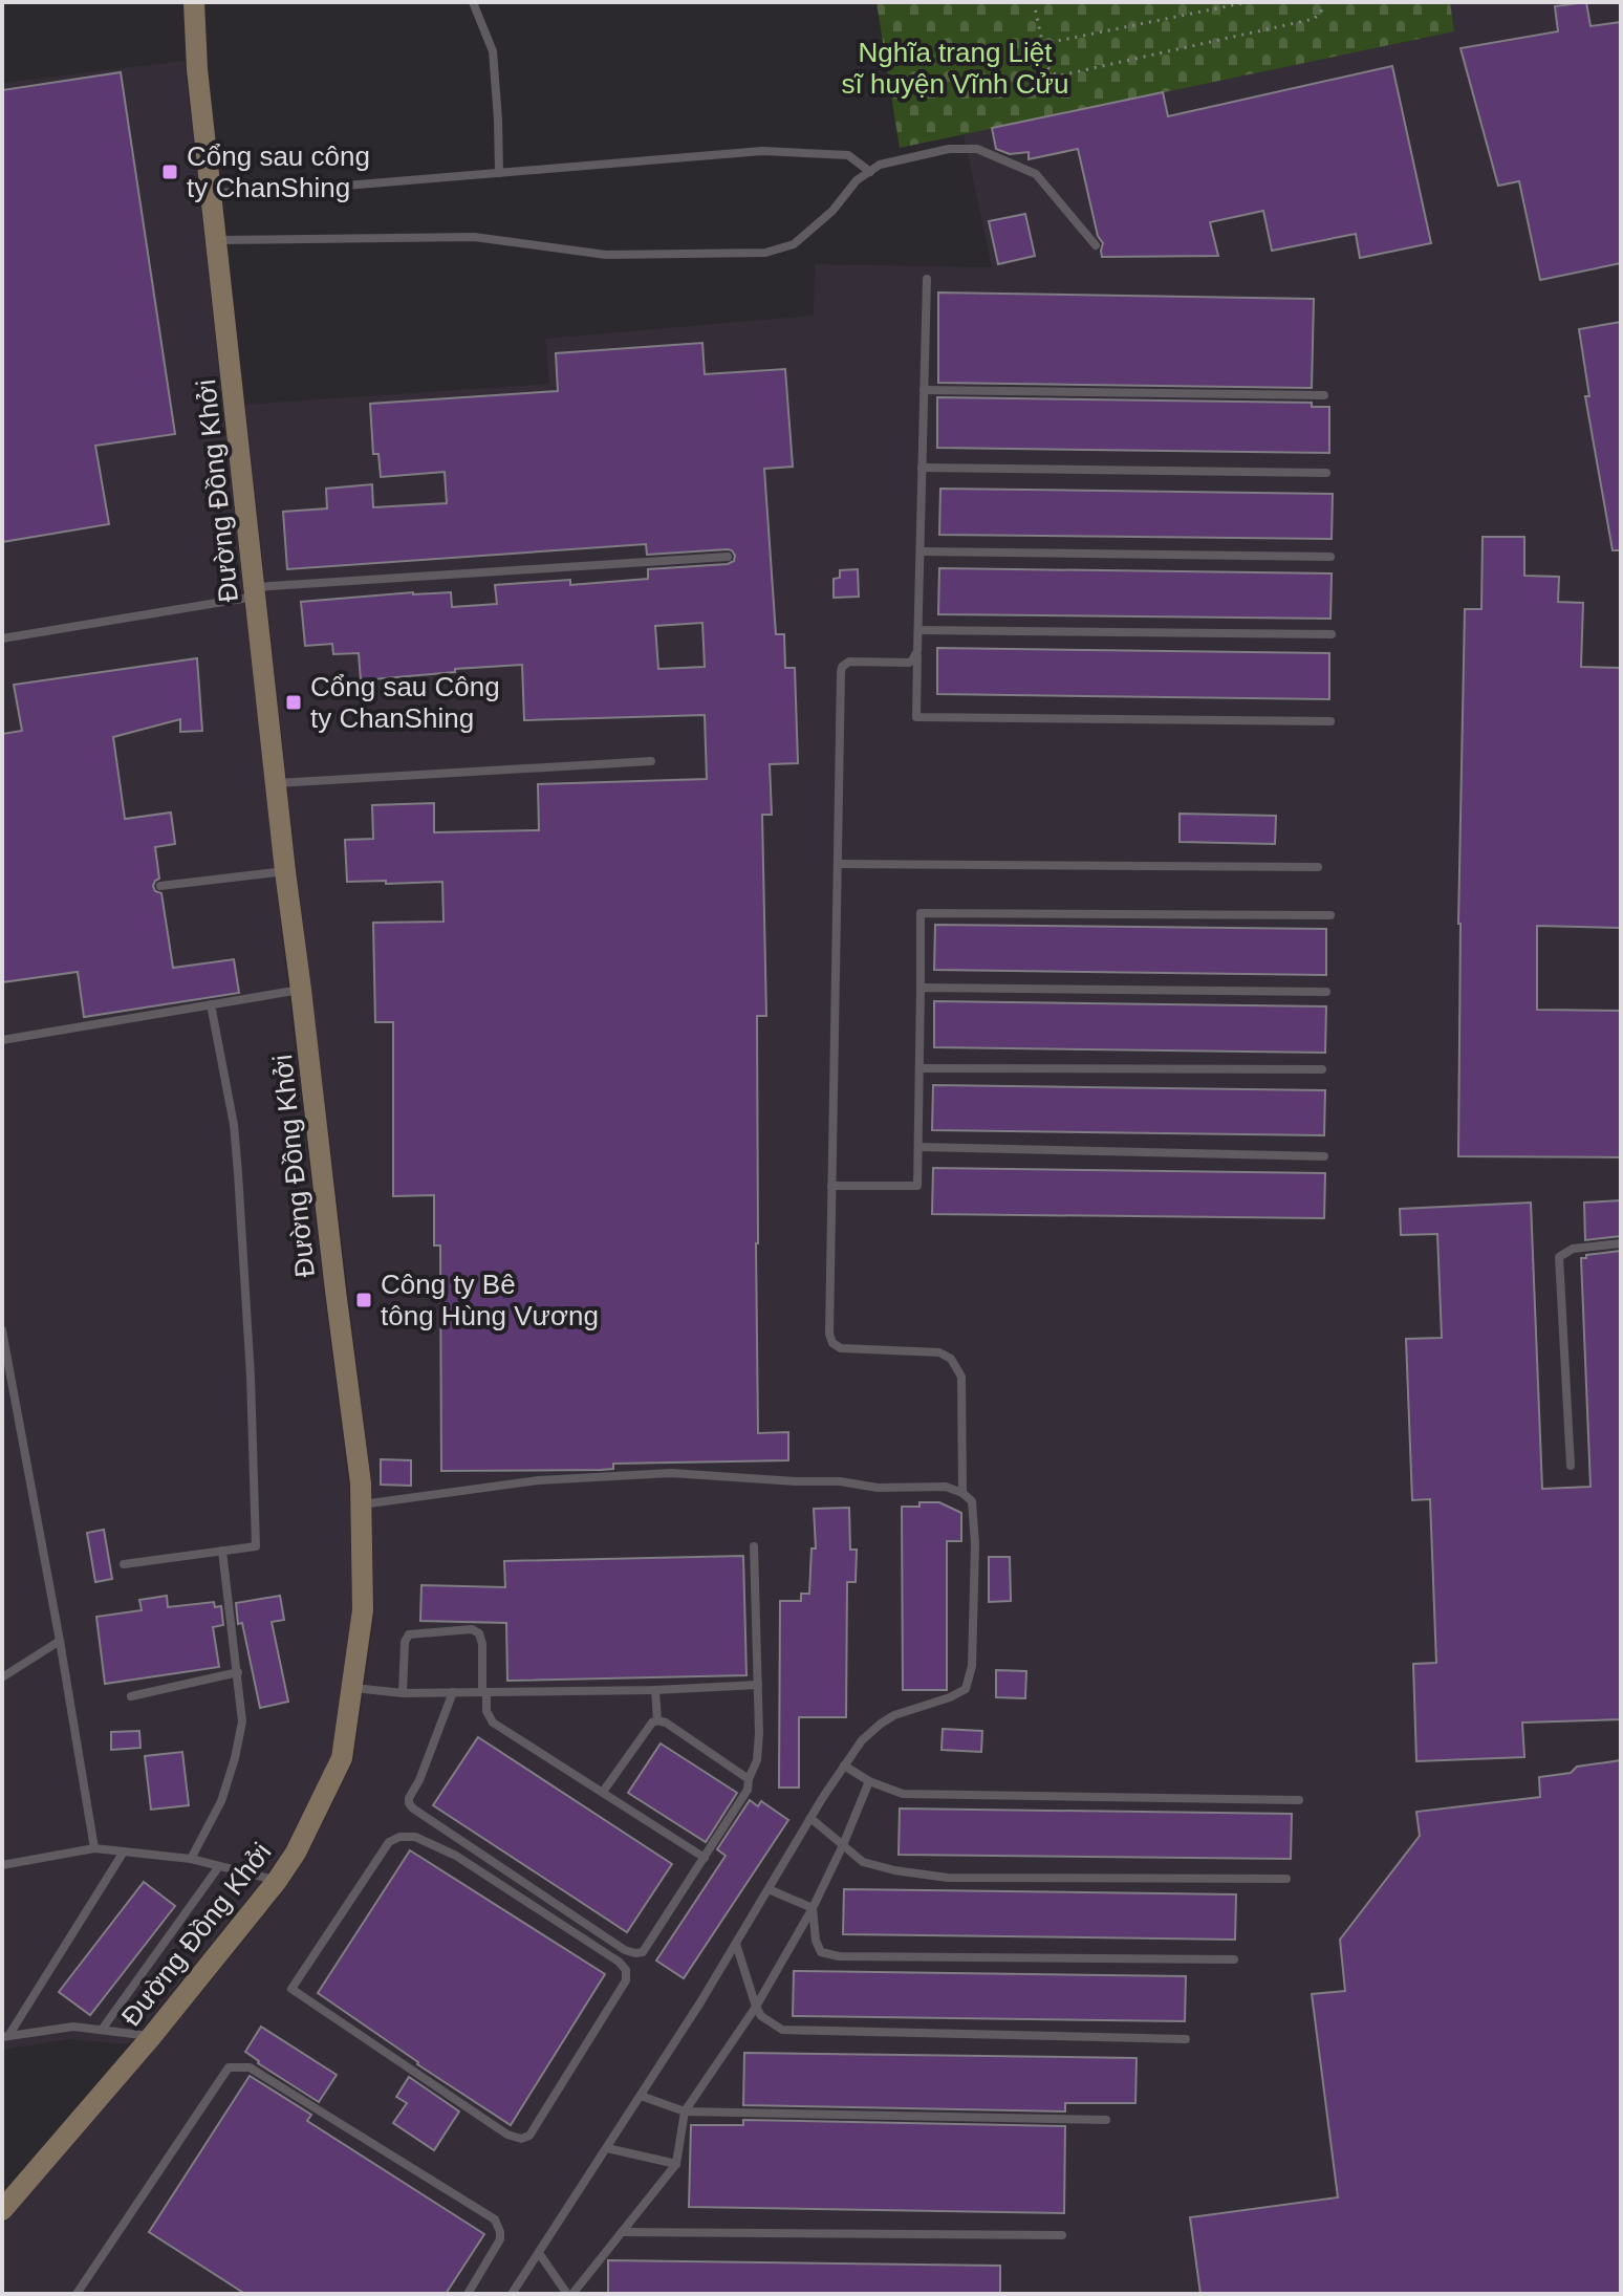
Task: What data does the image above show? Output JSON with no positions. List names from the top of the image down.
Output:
{
  "streets": {
    "main road": ["Đường Đồng Khởi"]
  },
  "parks": ["Nghĩa trang Liệt sĩ huyện Vĩnh Cửu"],
  "places": {
    "transit": ["Cổng sau công ty ChanShing", "Cổng sau Công ty ChanShing", "Công ty Bê tông Hùng Vương"]
  }
}
